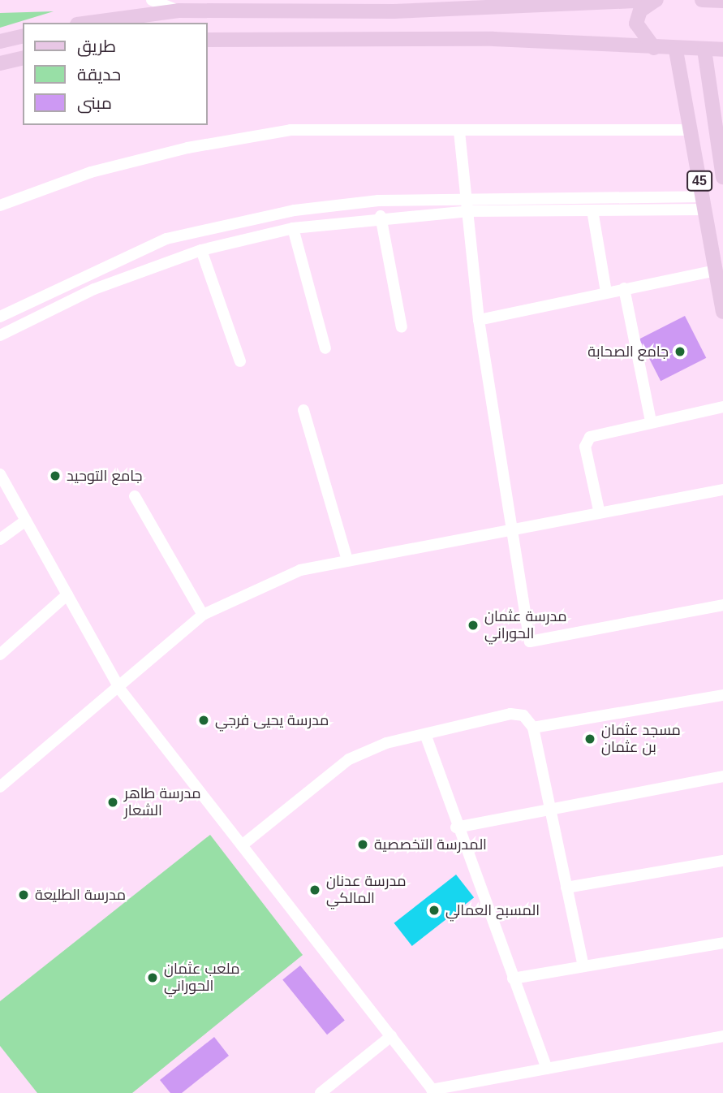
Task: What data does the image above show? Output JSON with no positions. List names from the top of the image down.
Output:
{
  "streets": {
    "main road": ["45"]
  },
  "places": [
    "جامع الصحابة",
    "جامع التوحيد",
    "مدرسة عثمان الحوراني",
    "مدرسة يحيى فرجي",
    "مسجد عثمان بن عثمان",
    "مدرسة طاهر الشعار",
    "المدرسة التخصصية",
    "مدرسة عدنان المالكي",
    "مدرسة الطليعة",
    "المسبح العمالي",
    "ملعب عثمان الحوراني"
  ],
  "legend": ["طريق", "حديقة", "مبنى"]
}
